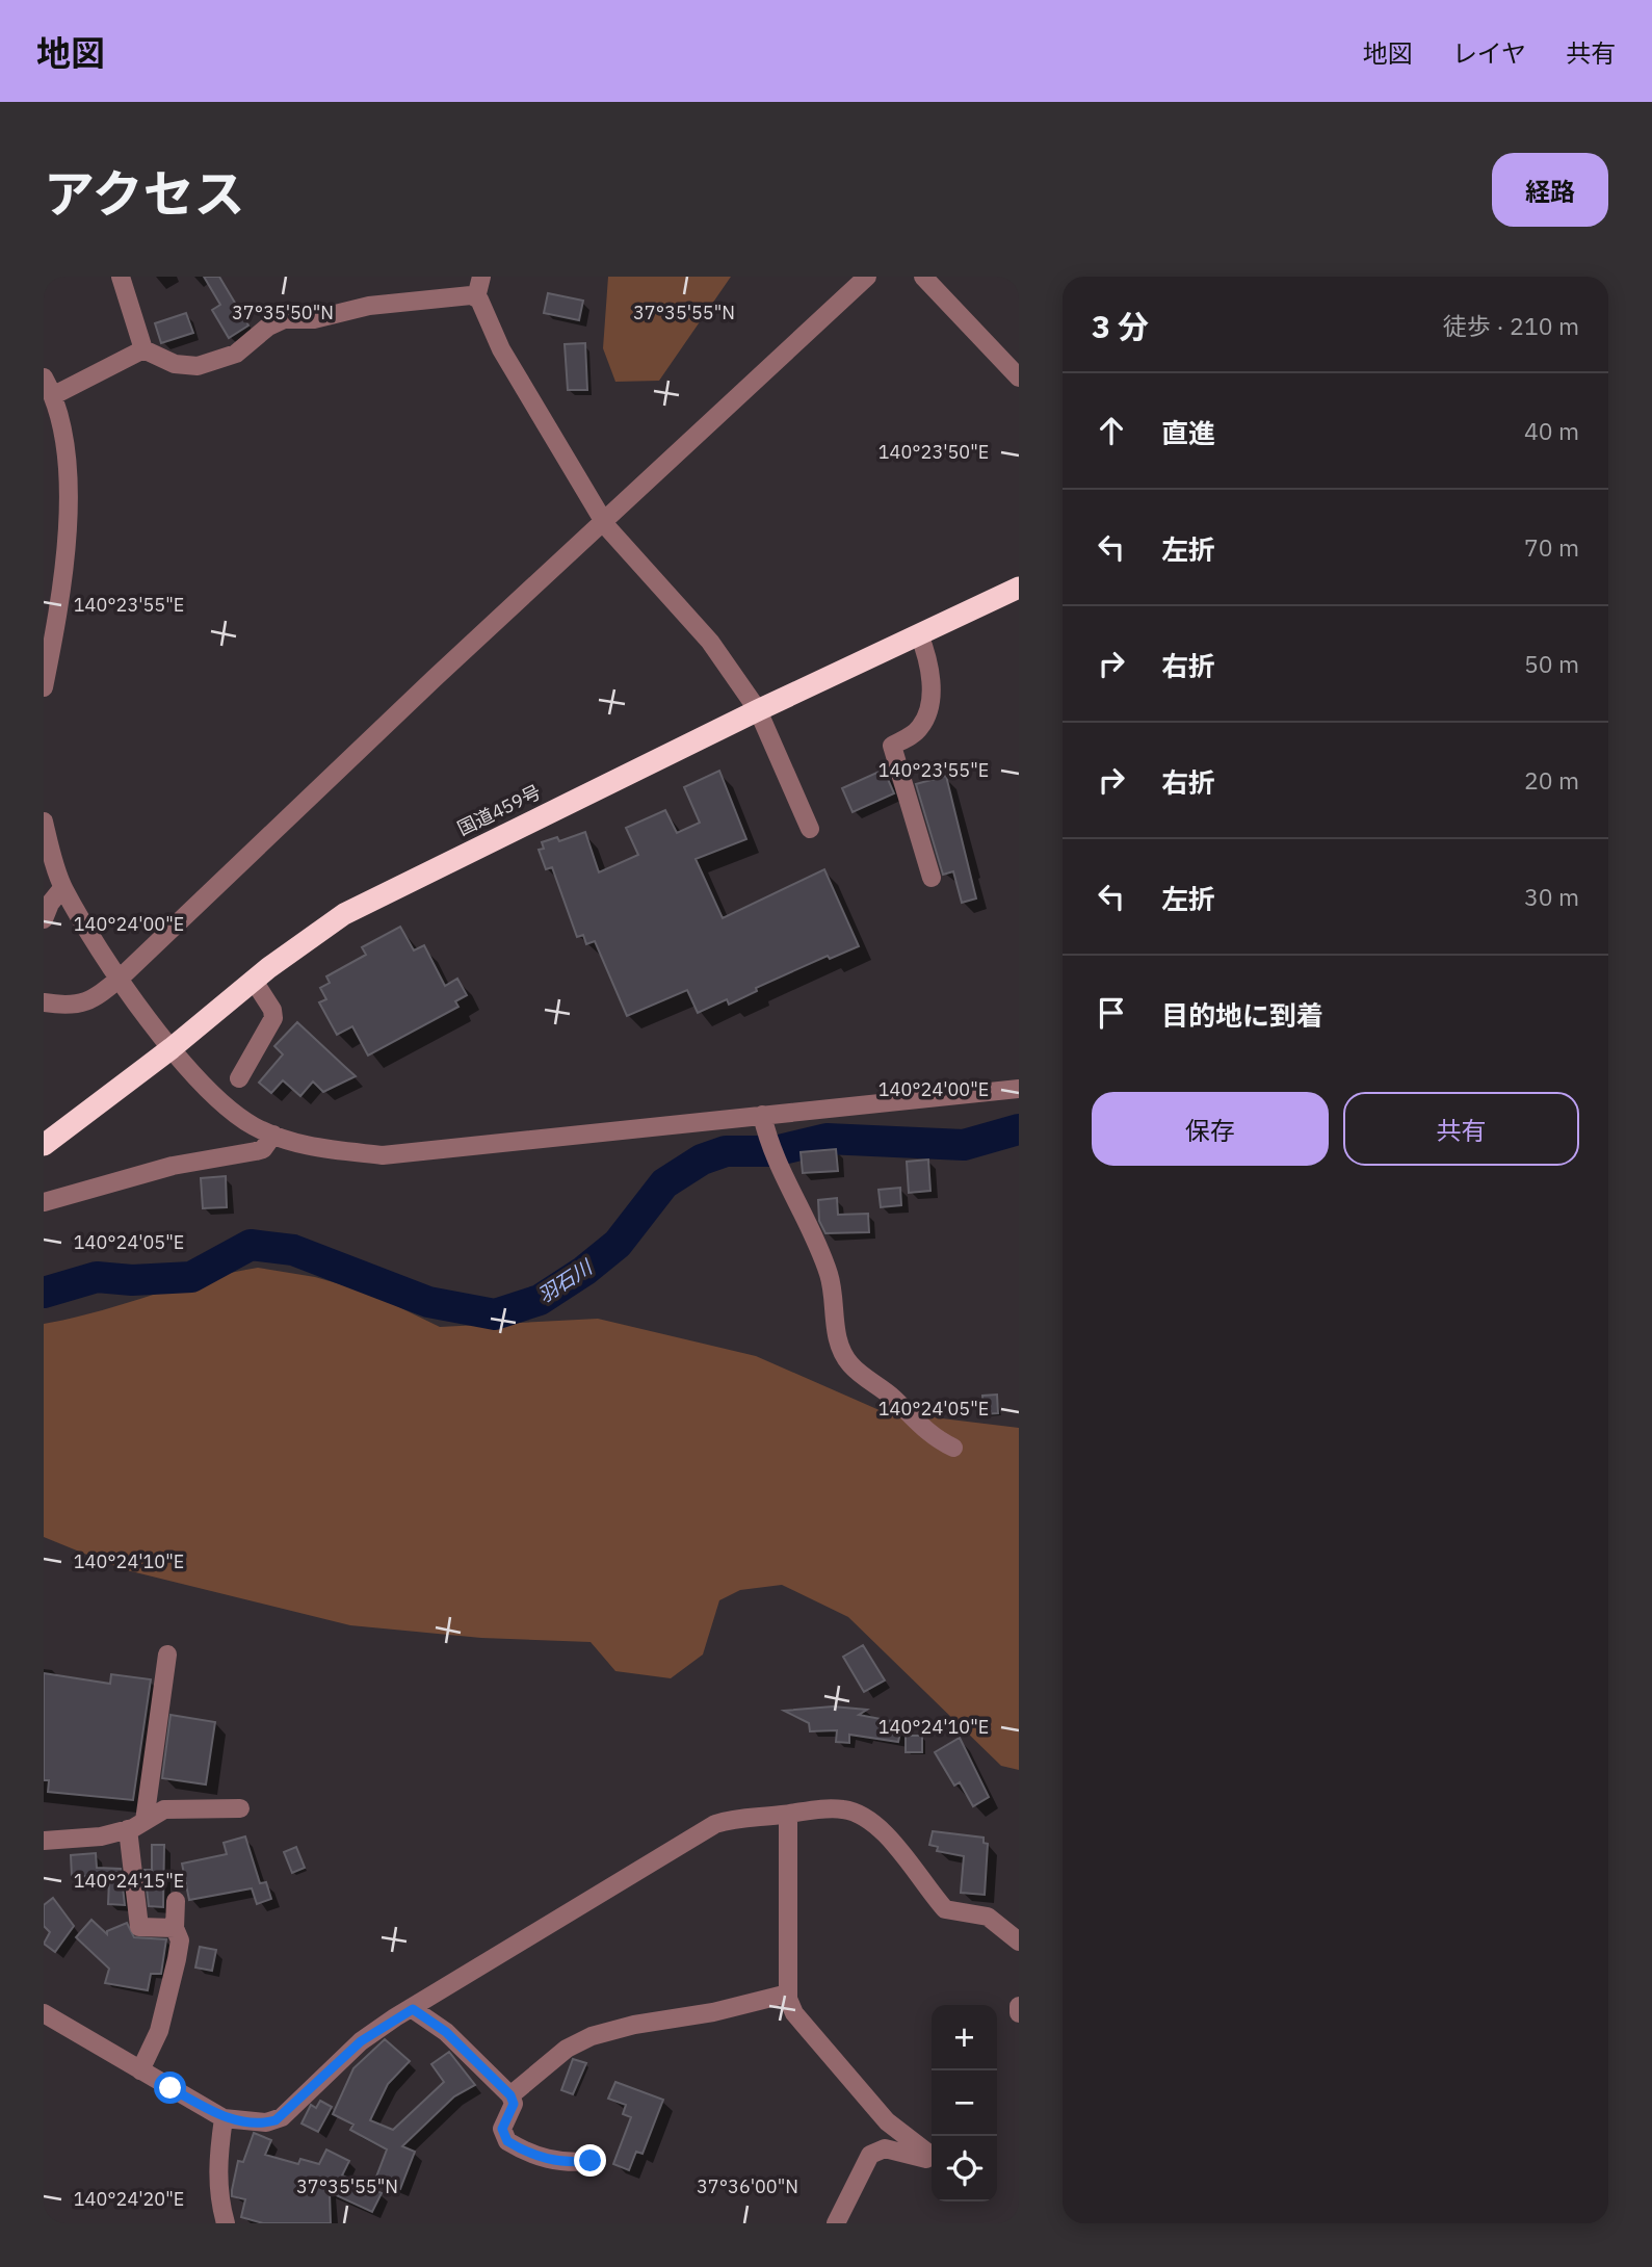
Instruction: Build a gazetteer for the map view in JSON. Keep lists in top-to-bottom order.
{
  "streets": {
    "highway": ["国道459号"]
  },
  "water": ["羽石川"],
  "page": {
    "header": "地図",
    "nav": ["地図", "レイヤ", "共有"],
    "title": "アクセス",
    "buttons": [
      "経路",
      ["保存", "共有"]
    ],
    "heading": ["3 分", "徒歩 · 210 m"],
    "list": [
      ["直進", "40 m"],
      ["左折", "70 m"],
      ["右折", "50 m"],
      ["右折", "20 m"],
      ["左折", "30 m"],
      "目的地に到着"
    ],
    "map_buttons": ["+", "−"]
  },
  "coordinates": [
    "37°35'50\"N",
    "37°35'55\"N",
    "140°23'50\"E",
    "140°23'55\"E",
    "140°24'00\"E",
    "140°24'05\"E",
    "140°24'10\"E",
    "140°24'15\"E",
    "37°36'00\"N",
    "140°24'20\"E"
  ]
}
